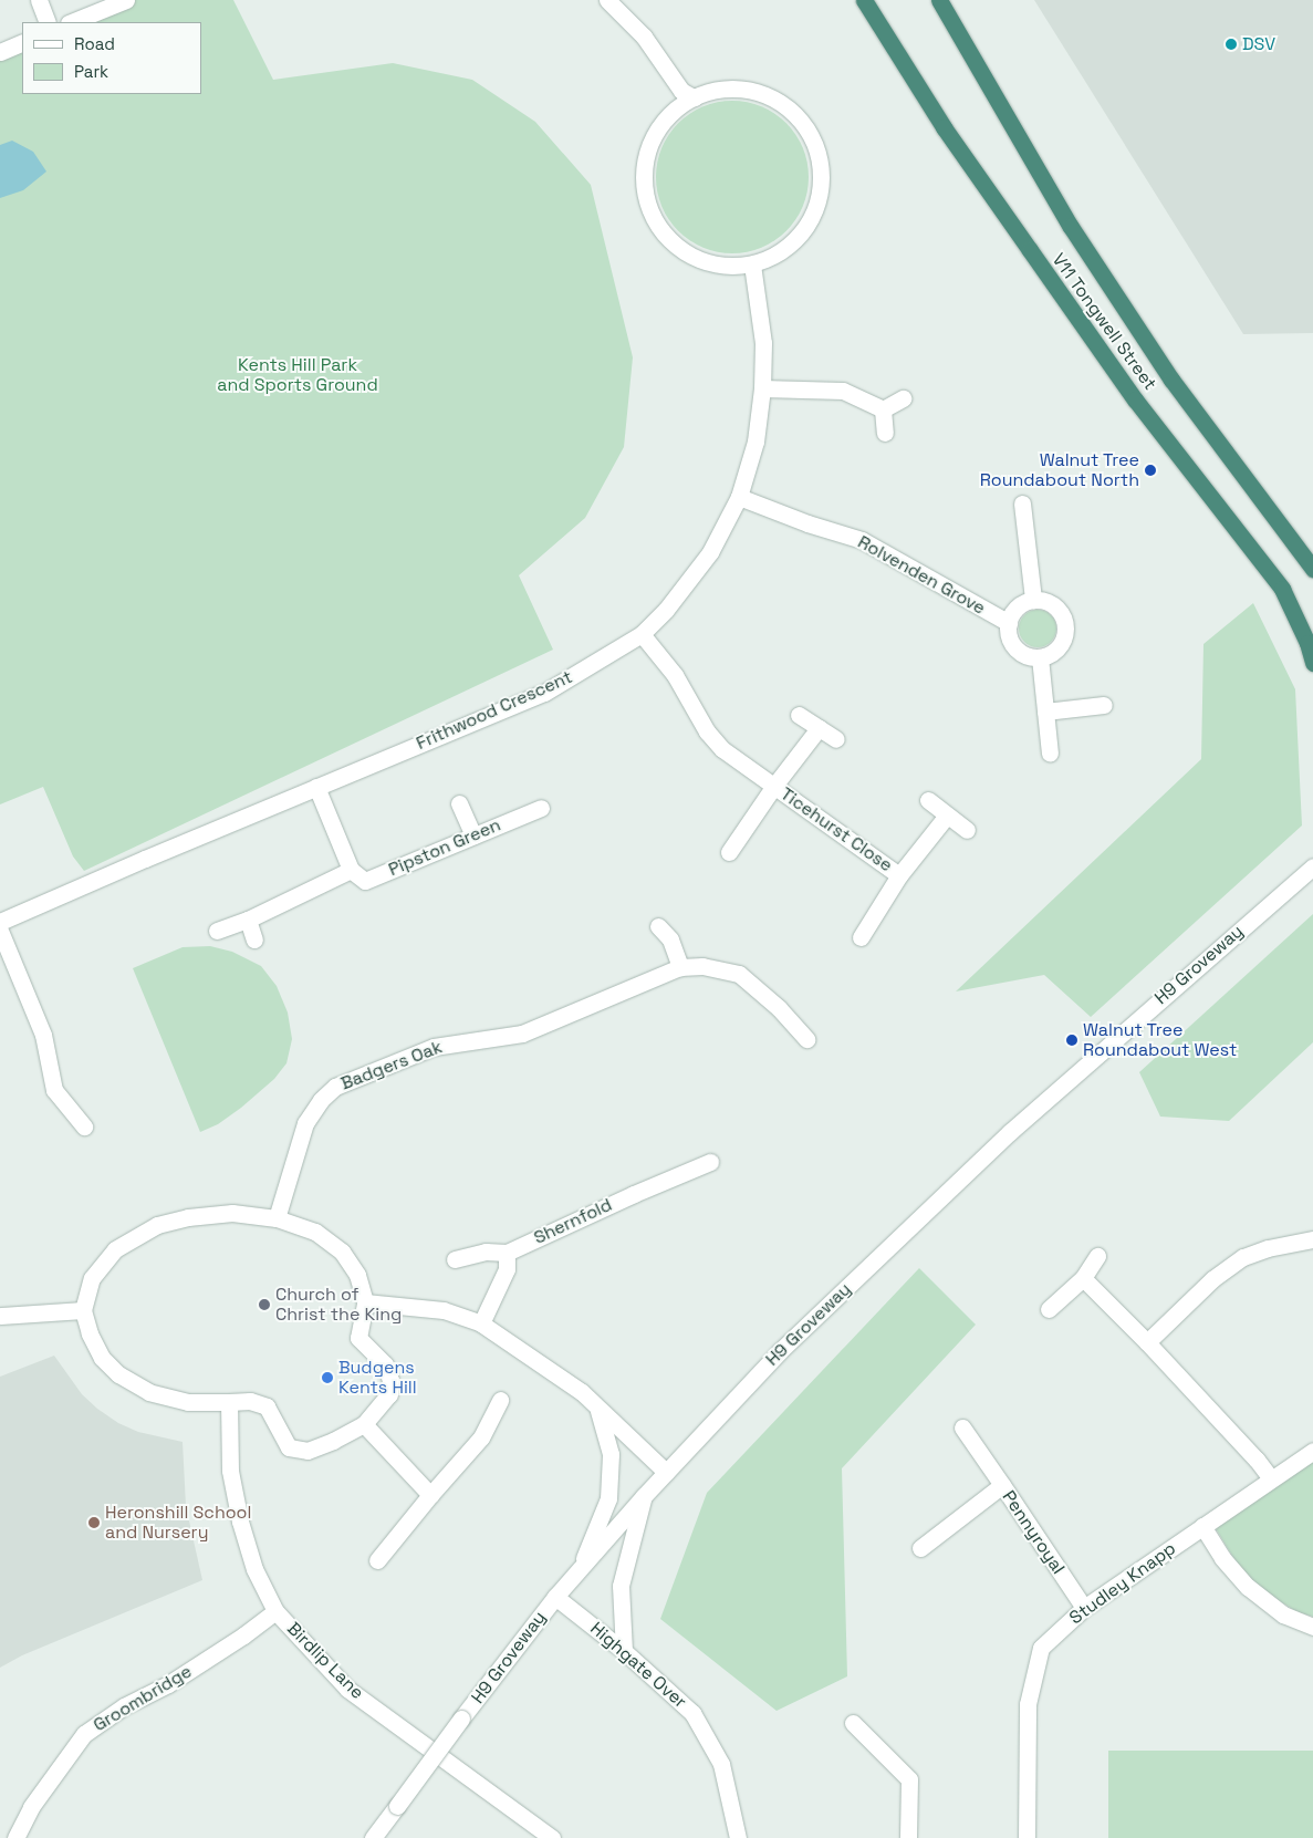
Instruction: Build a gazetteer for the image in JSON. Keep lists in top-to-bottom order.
{
  "streets": {
    "highway": ["V11 Tongwell Street"],
    "street": [
      "Rolvenden Grove",
      "Frithwood Crescent",
      "Ticehurst Close",
      "Pipston Green",
      "H9 Groveway",
      "Badgers Oak",
      "Shernfold",
      "Pennyroyal",
      "Studley Knapp",
      "Birdlip Lane",
      "Highgate Over",
      "Groombridge"
    ]
  },
  "crossings": [
    ["Rolvenden Grove", "Frithwood Crescent"],
    ["Frithwood Crescent", "Ticehurst Close"],
    ["H9 Groveway", "Highgate Over"],
    ["Pennyroyal", "Studley Knapp"],
    ["Birdlip Lane", "Groombridge"]
  ],
  "parks": ["Kents Hill Park and Sports Ground"],
  "places": [
    "DSV",
    "Walnut Tree Roundabout North",
    "Walnut Tree Roundabout West",
    "Church of Christ the King",
    "Budgens Kents Hill",
    "Heronshill School and Nursery"
  ],
  "legend": ["Road", "Park"]
}
